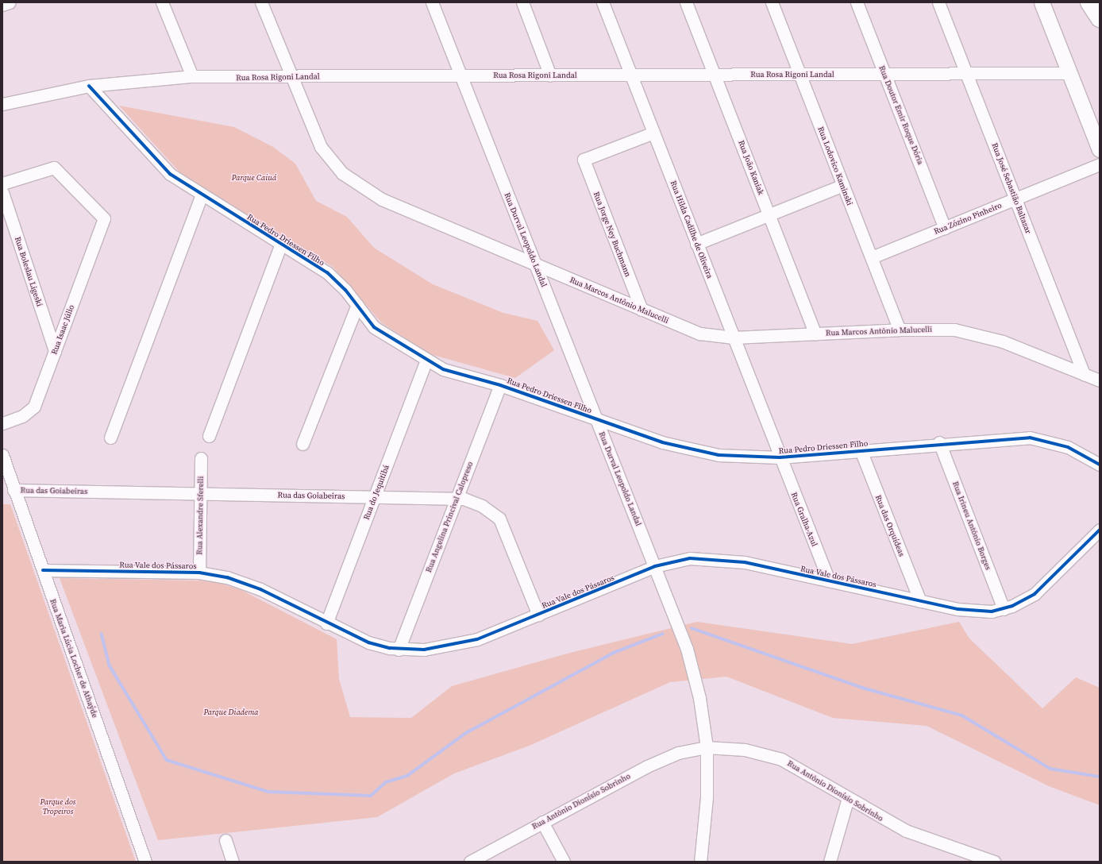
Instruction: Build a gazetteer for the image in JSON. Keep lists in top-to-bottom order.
{
  "streets": {
    "street": [
      "Rua Rosa Rigoni Landal",
      "Rua Doutor Emir Roque Dória",
      "Rua Lodovico Kaminski",
      "Rua João Kaniak",
      "Rua José Sebastião Baltazar",
      "Rua Zózino Pinheiro",
      "Rua Hilda Cadilhe de Oliveira",
      "Rua Jorge Ney Buchmann",
      "Rua Pedro Driessen Filho",
      "Rua Durval Leopoldo Landal",
      "Rua Boleslau Ligeski",
      "Rua Marcos Antônio Malucelli",
      "Rua Isaac Júlio",
      "Rua das Goiabeiras",
      "Rua do Jequitibá",
      "Rua Alexandre Sferelli",
      "Rua Angelina Princival Calopreso",
      "Rua Gralha-Azul",
      "Rua das Orquídeas",
      "Rua Irineu Antônio Borges",
      "Rua Vale dos Pássaros",
      "Rua Maria Lúcia Locher de Athaýde",
      "Rua Antônio Dionísio Sobrinho"
    ]
  },
  "crossings": [
    ["Rua Rosa Rigoni Landal", "Rua Doutor Emir Roque Dória"],
    ["Rua Rosa Rigoni Landal", "Rua Lodovico Kaminski"],
    ["Rua Rosa Rigoni Landal", "Rua João Kaniak"],
    ["Rua Rosa Rigoni Landal", "Rua José Sebastião Baltazar"],
    ["Rua Rosa Rigoni Landal", "Rua Hilda Cadilhe de Oliveira"],
    ["Rua Rosa Rigoni Landal", "Rua Pedro Driessen Filho"],
    ["Rua Rosa Rigoni Landal", "Rua Durval Leopoldo Landal"],
    ["Rua Rosa Rigoni Landal", "Rua Marcos Antônio Malucelli"],
    ["Rua Doutor Emir Roque Dória", "Rua Zózino Pinheiro"],
    ["Rua Lodovico Kaminski", "Rua Zózino Pinheiro"],
    ["Rua Lodovico Kaminski", "Rua Marcos Antônio Malucelli"],
    ["Rua João Kaniak", "Rua Marcos Antônio Malucelli"],
    ["Rua José Sebastião Baltazar", "Rua Zózino Pinheiro"],
    ["Rua José Sebastião Baltazar", "Rua Marcos Antônio Malucelli"],
    ["Rua Hilda Cadilhe de Oliveira", "Rua Jorge Ney Buchmann"],
    ["Rua Hilda Cadilhe de Oliveira", "Rua Pedro Driessen Filho"],
    ["Rua Hilda Cadilhe de Oliveira", "Rua Marcos Antônio Malucelli"],
    ["Rua Hilda Cadilhe de Oliveira", "Rua Gralha-Azul"],
    ["Rua Jorge Ney Buchmann", "Rua Marcos Antônio Malucelli"],
    ["Rua Pedro Driessen Filho", "Rua Durval Leopoldo Landal"],
    ["Rua Pedro Driessen Filho", "Rua do Jequitibá"],
    ["Rua Pedro Driessen Filho", "Rua Angelina Princival Calopreso"],
    ["Rua Pedro Driessen Filho", "Rua Gralha-Azul"],
    ["Rua Pedro Driessen Filho", "Rua das Orquídeas"],
    ["Rua Pedro Driessen Filho", "Rua Irineu Antônio Borges"],
    ["Rua Durval Leopoldo Landal", "Rua Marcos Antônio Malucelli"],
    ["Rua Durval Leopoldo Landal", "Rua Vale dos Pássaros"],
    ["Rua Durval Leopoldo Landal", "Rua Antônio Dionísio Sobrinho"],
    ["Rua Boleslau Ligeski", "Rua Isaac Júlio"],
    ["Rua das Goiabeiras", "Rua do Jequitibá"],
    ["Rua das Goiabeiras", "Rua Alexandre Sferelli"],
    ["Rua das Goiabeiras", "Rua Angelina Princival Calopreso"],
    ["Rua das Goiabeiras", "Rua Vale dos Pássaros"],
    ["Rua das Goiabeiras", "Rua Maria Lúcia Locher de Athaýde"],
    ["Rua do Jequitibá", "Rua Vale dos Pássaros"],
    ["Rua Alexandre Sferelli", "Rua Vale dos Pássaros"],
    ["Rua Angelina Princival Calopreso", "Rua Vale dos Pássaros"],
    ["Rua Gralha-Azul", "Rua Vale dos Pássaros"],
    ["Rua das Orquídeas", "Rua Vale dos Pássaros"],
    ["Rua Irineu Antônio Borges", "Rua Vale dos Pássaros"],
    ["Rua Vale dos Pássaros", "Rua Maria Lúcia Locher de Athaýde"]
  ],
  "parks": ["Parque Caiuá", "Parque Diadema", "Parque dos Tropeiros"]
}
